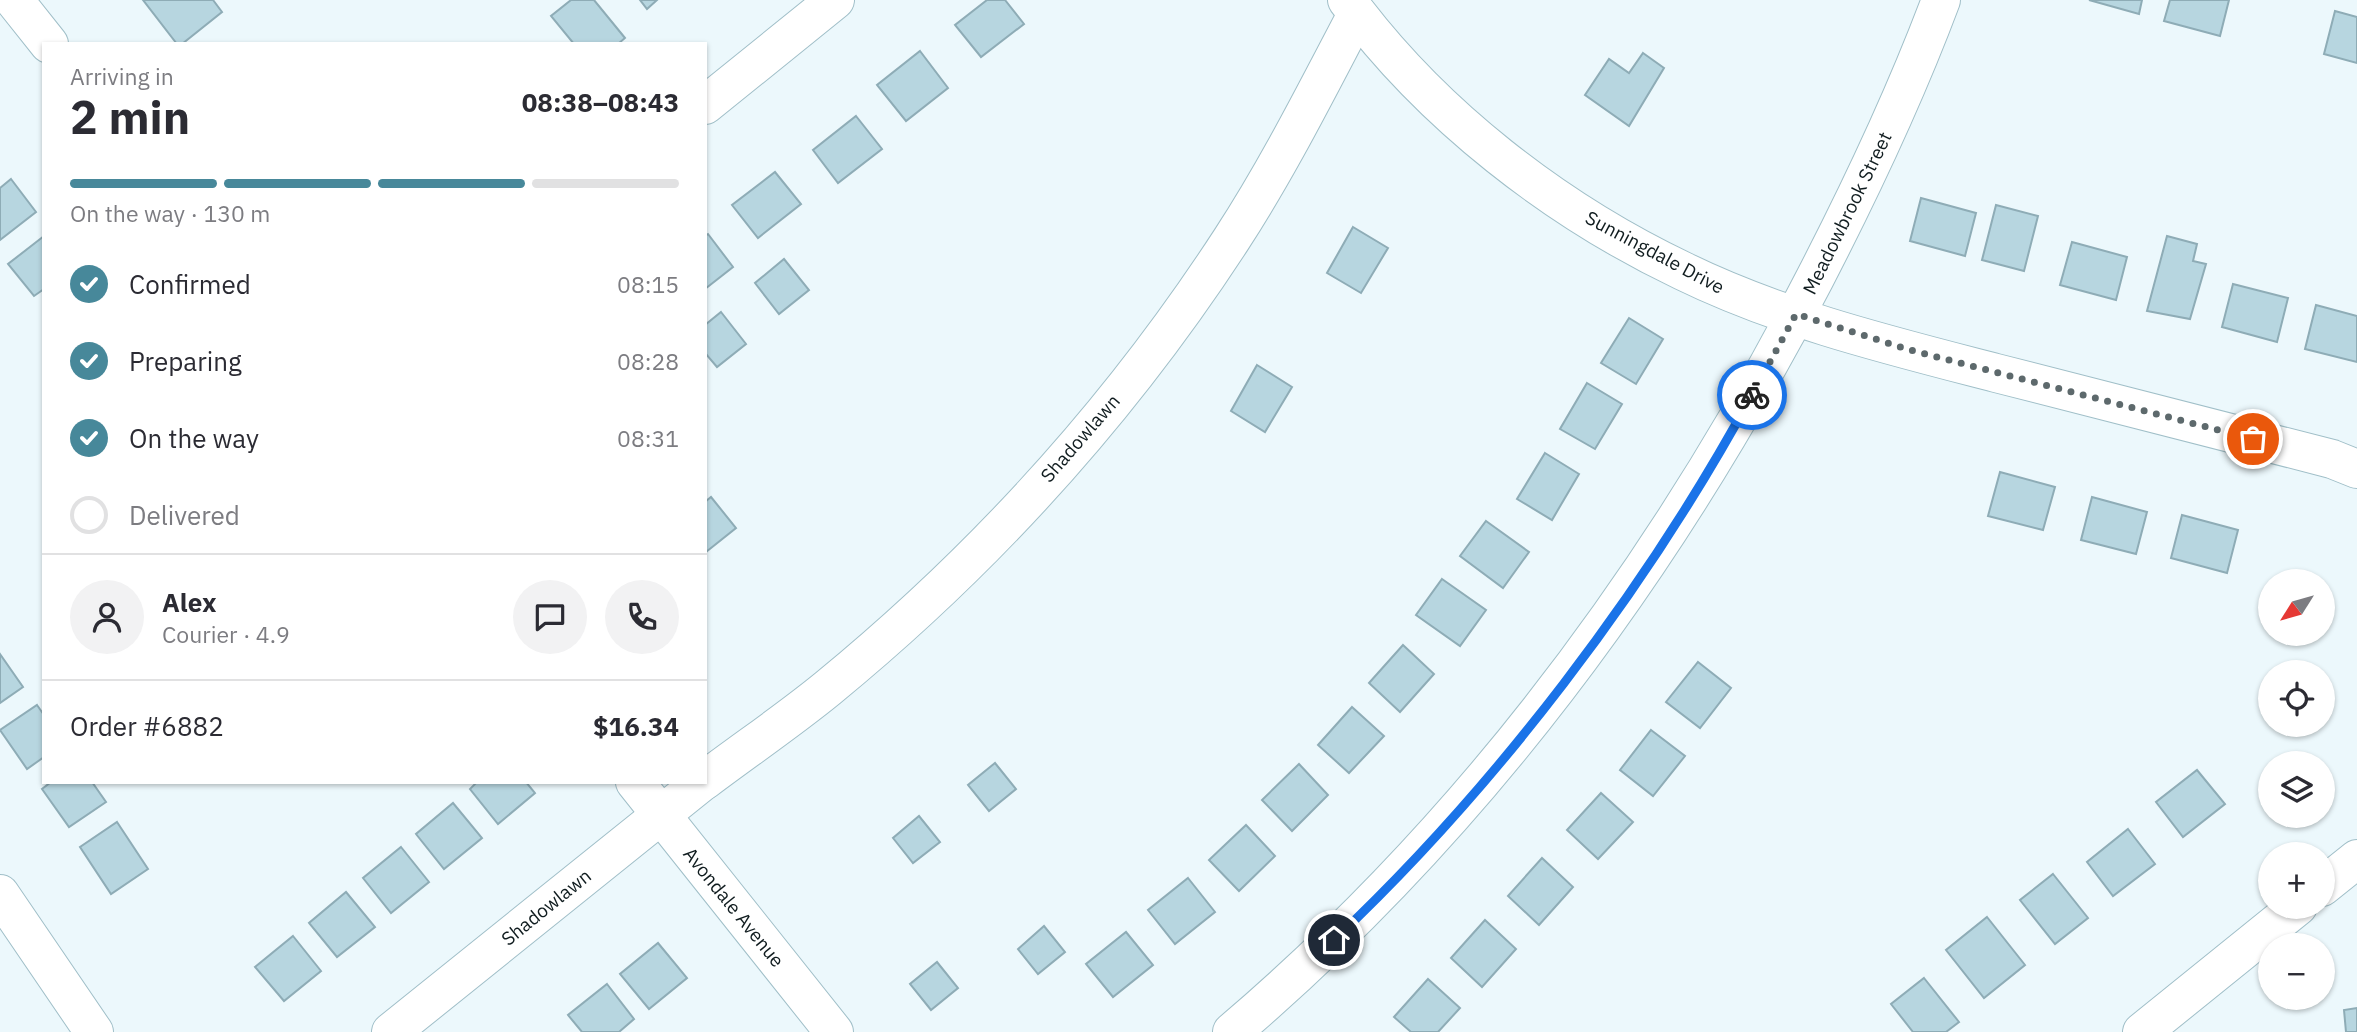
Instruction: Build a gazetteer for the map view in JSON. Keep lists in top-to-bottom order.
{
  "streets": {
    "street": [
      "Meadowbrook Street",
      "Sunningdale Drive",
      "Shadowlawn",
      "Avondale Avenue"
    ]
  },
  "crossings": [
    ["Meadowbrook Street", "Sunningdale Drive"],
    ["Sunningdale Drive", "Shadowlawn"],
    ["Shadowlawn", "Avondale Avenue"]
  ],
  "north": "bottom left",
  "page": {
    "heading": ["2 min", "Arriving in", "08:38–08:43"],
    "panel": [
      "Alex",
      "Courier · 4.9",
      "Order #6882",
      "$16.34"
    ],
    "bar": "On the way · 130 m",
    "list": [
      ["Confirmed", "08:15"],
      ["Preparing", "08:28"],
      ["On the way", "08:31"],
      "Delivered"
    ],
    "map_buttons": ["+", "−"]
  }
}
